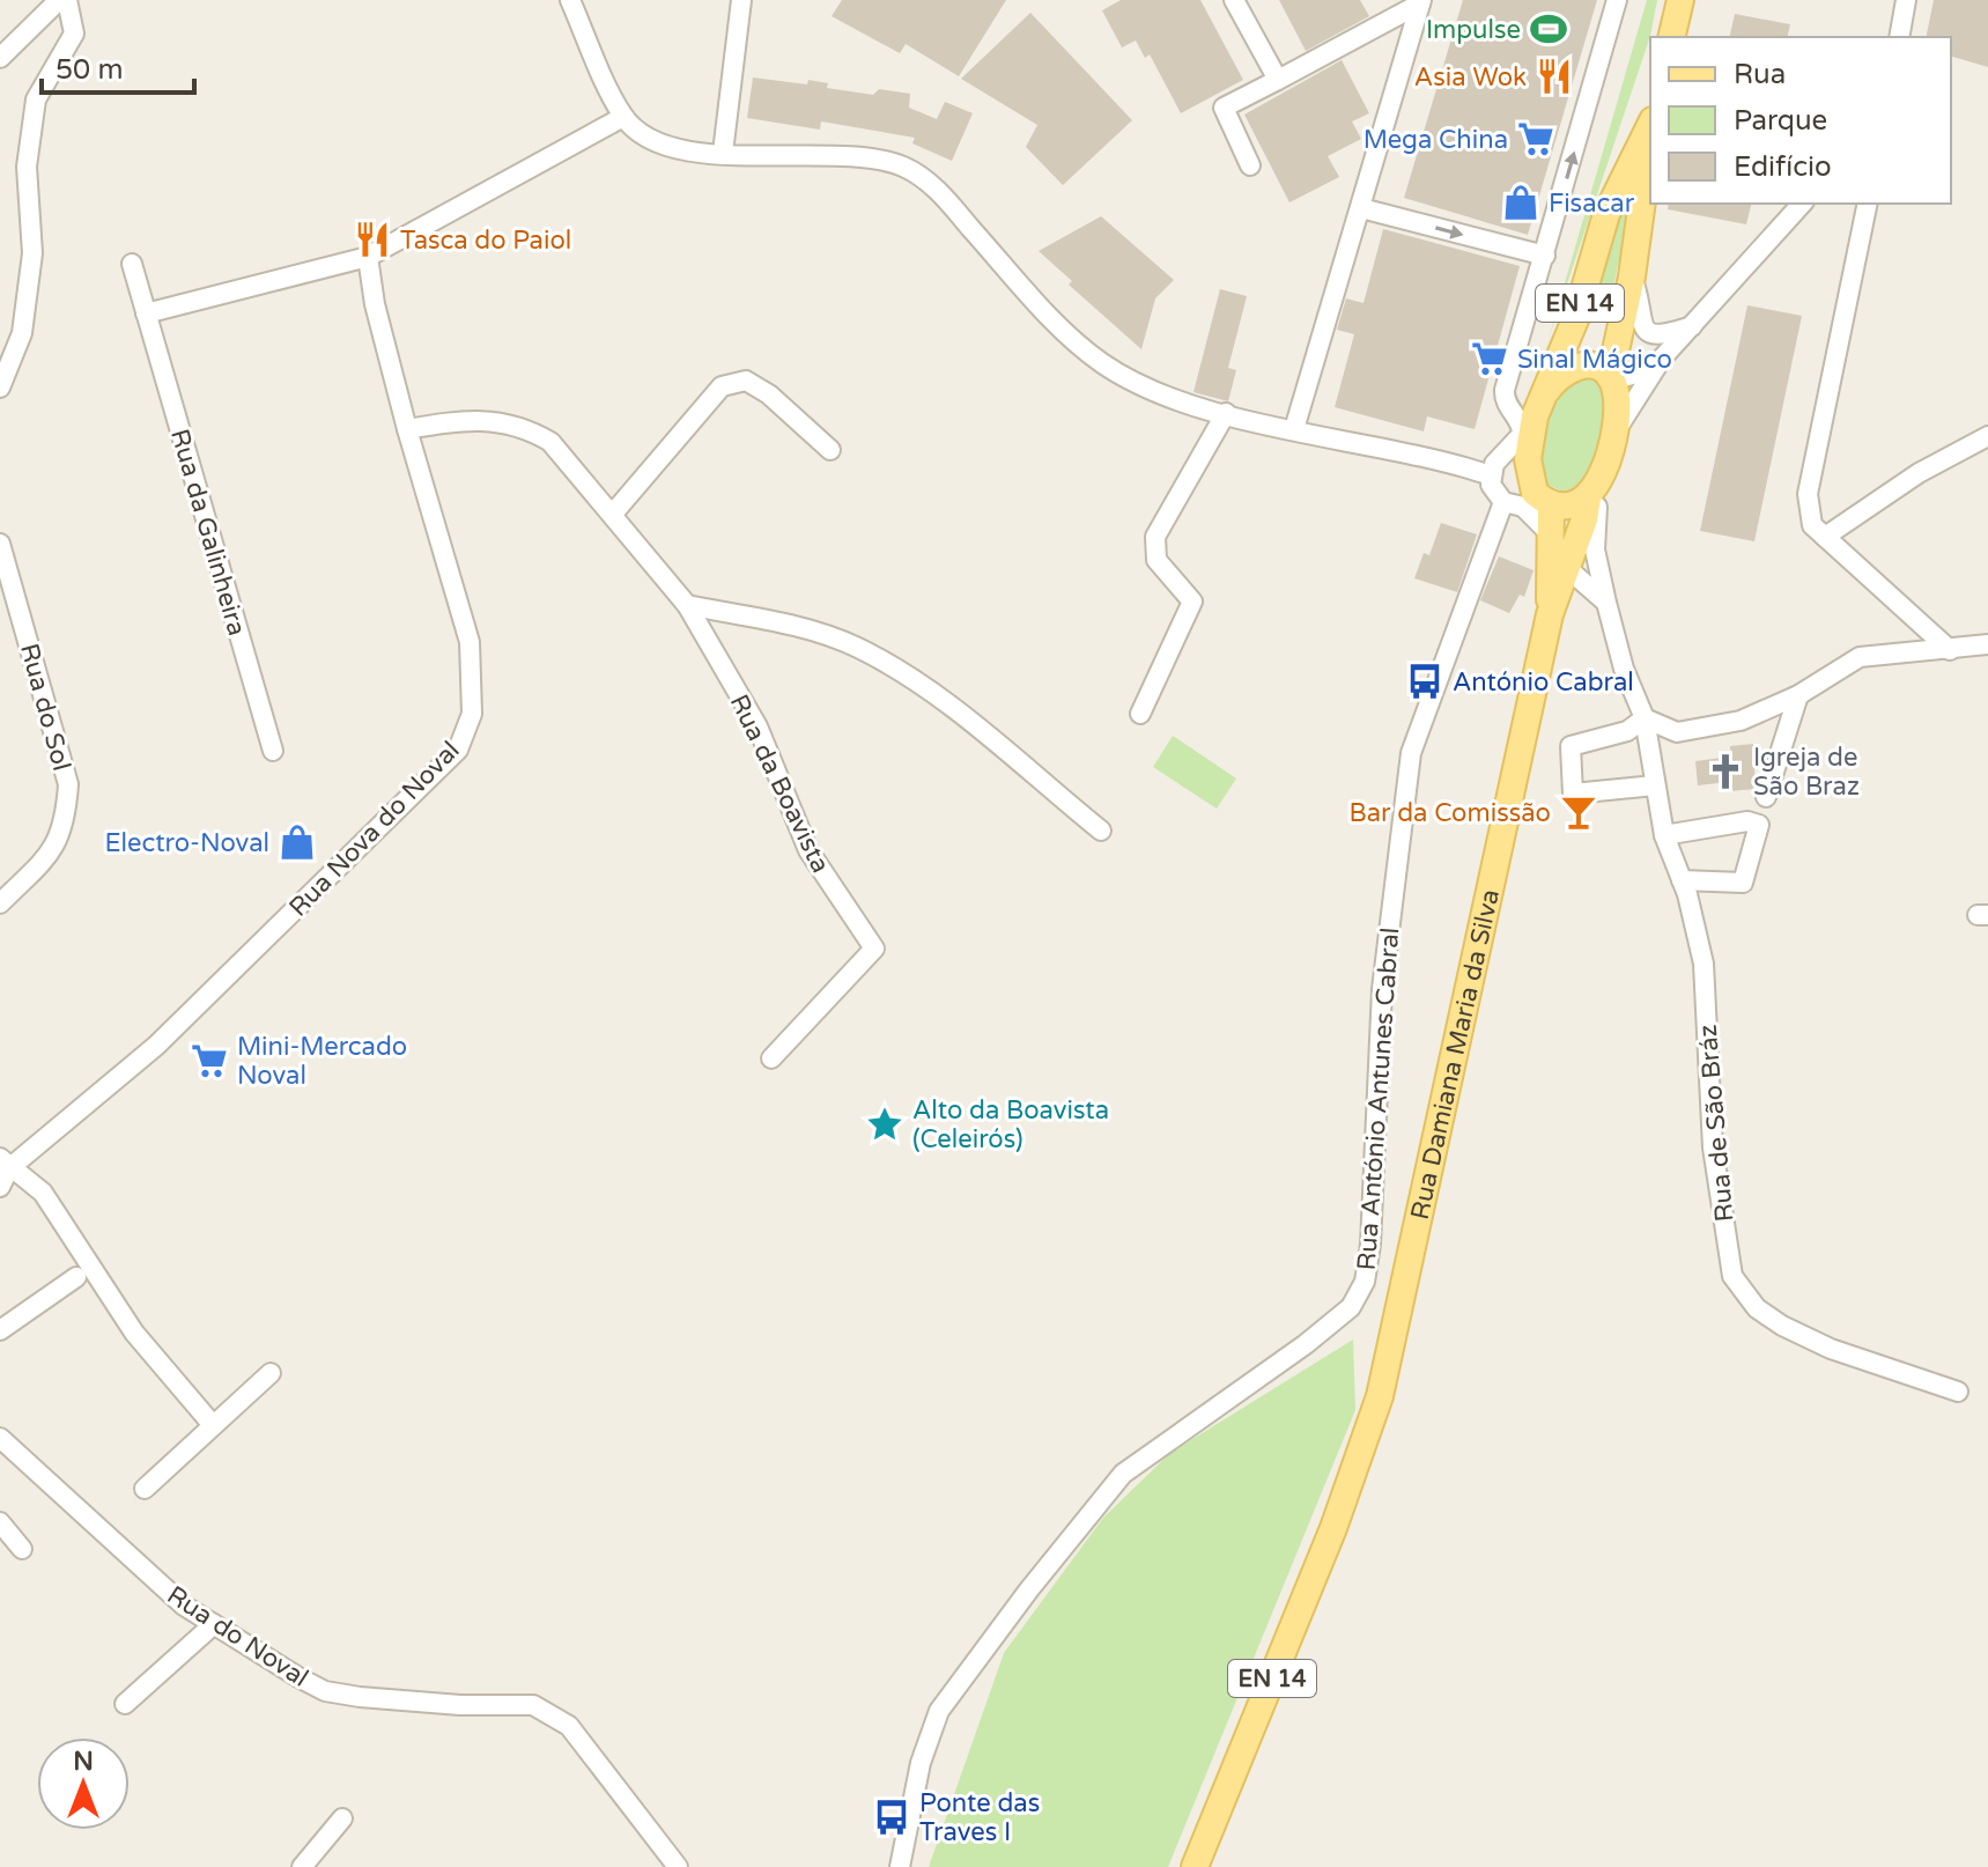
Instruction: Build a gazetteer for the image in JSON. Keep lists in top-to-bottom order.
{
  "streets": {
    "main road": ["EN 14", "Rua Damiana Maria da Silva"],
    "street": [
      "Rua da Galinheira",
      "Rua do Sol",
      "Rua da Boavista",
      "Rua Nova do Noval",
      "Rua António Antunes Cabral",
      "Rua de São Bráz",
      "Rua do Noval"
    ]
  },
  "crossings": [
    ["Rua da Boavista", "Rua Nova do Noval"],
    ["Rua Damiana Maria da Silva", "Rua de São Bráz"]
  ],
  "places": {
    "sports": ["Impulse"],
    "restaurant": ["Asia Wok", "Tasca do Paiol"],
    "supermarket": ["Mega China", "Sinal Mágico", "Mini-Mercado Noval"],
    "shop": ["Fisacar", "Electro-Noval"],
    "bus stop": ["António Cabral", "Ponte das Traves I"],
    "church": ["Igreja de São Braz"],
    "bar": ["Bar da Comissão"],
    "place": ["Alto da Boavista (Celeirós)"]
  },
  "legend": ["Rua", "Parque", "Edifício"],
  "scale_bar": "50 m",
  "north": "top"
}
